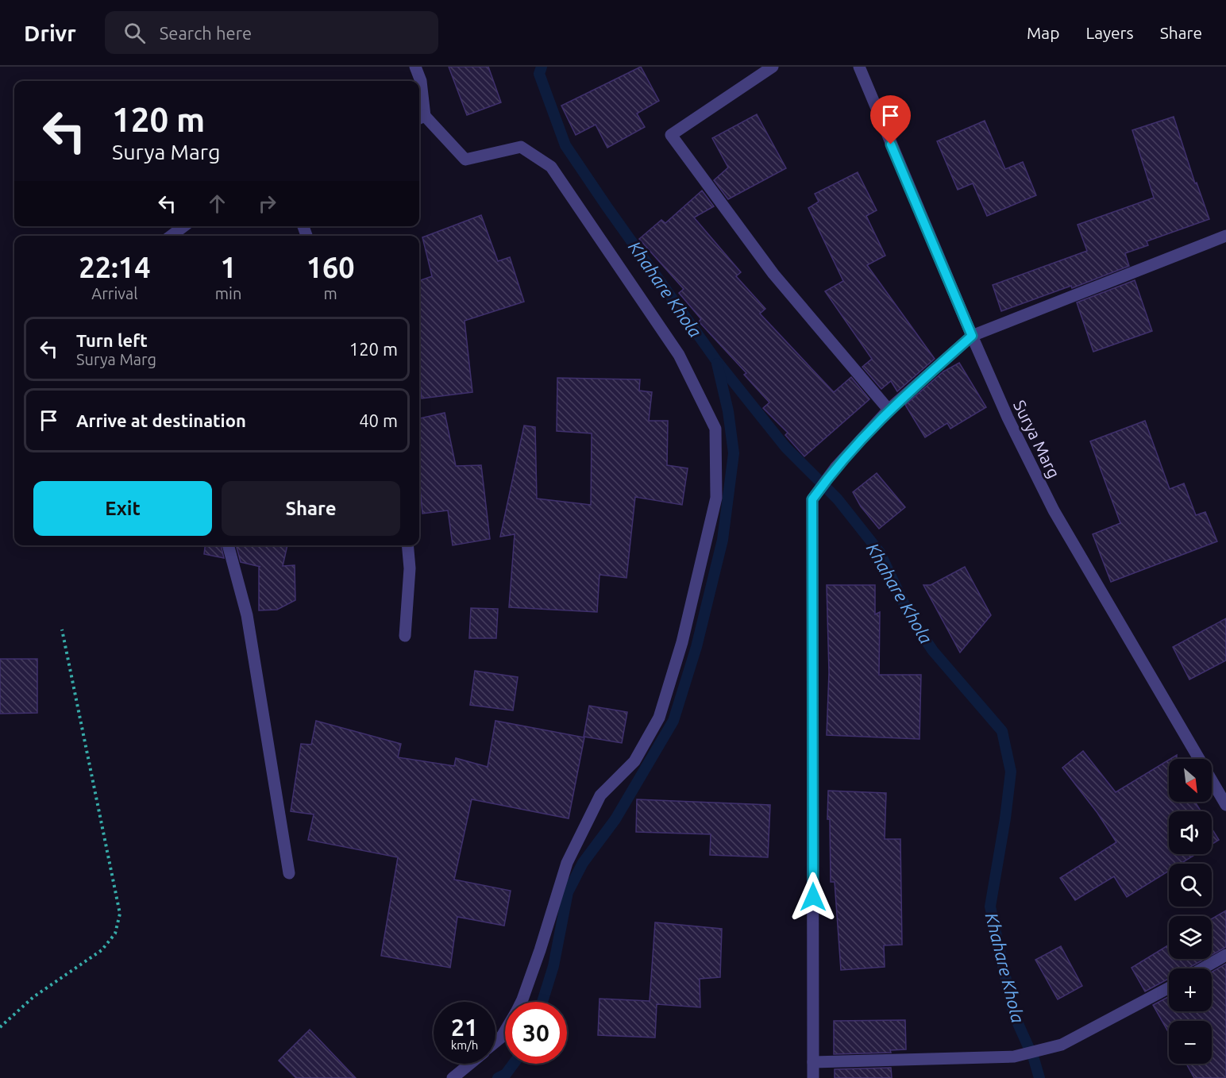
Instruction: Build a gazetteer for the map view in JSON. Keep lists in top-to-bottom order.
{
  "streets": {
    "street": ["Surya Marg"]
  },
  "water": ["Khahare Khola"],
  "north": "bottom right",
  "page": {
    "header": "Drivr",
    "search": "Search here",
    "nav": ["Map", "Layers", "Share"],
    "turn": ["120 m", "Surya Marg"],
    "eta": [
      "22:14",
      "Arrival",
      "1",
      "min",
      "160",
      "m"
    ],
    "list": [
      {
        "name": "Turn left",
        "note": "Surya Marg",
        "value": "120 m"
      },
      {
        "name": "Arrive at destination",
        "value": "40 m"
      }
    ],
    "buttons": ["Exit", "Share"],
    "map_buttons": ["+", "−"],
    "speed": "21 km/h",
    "limit": "30"
  }
}
